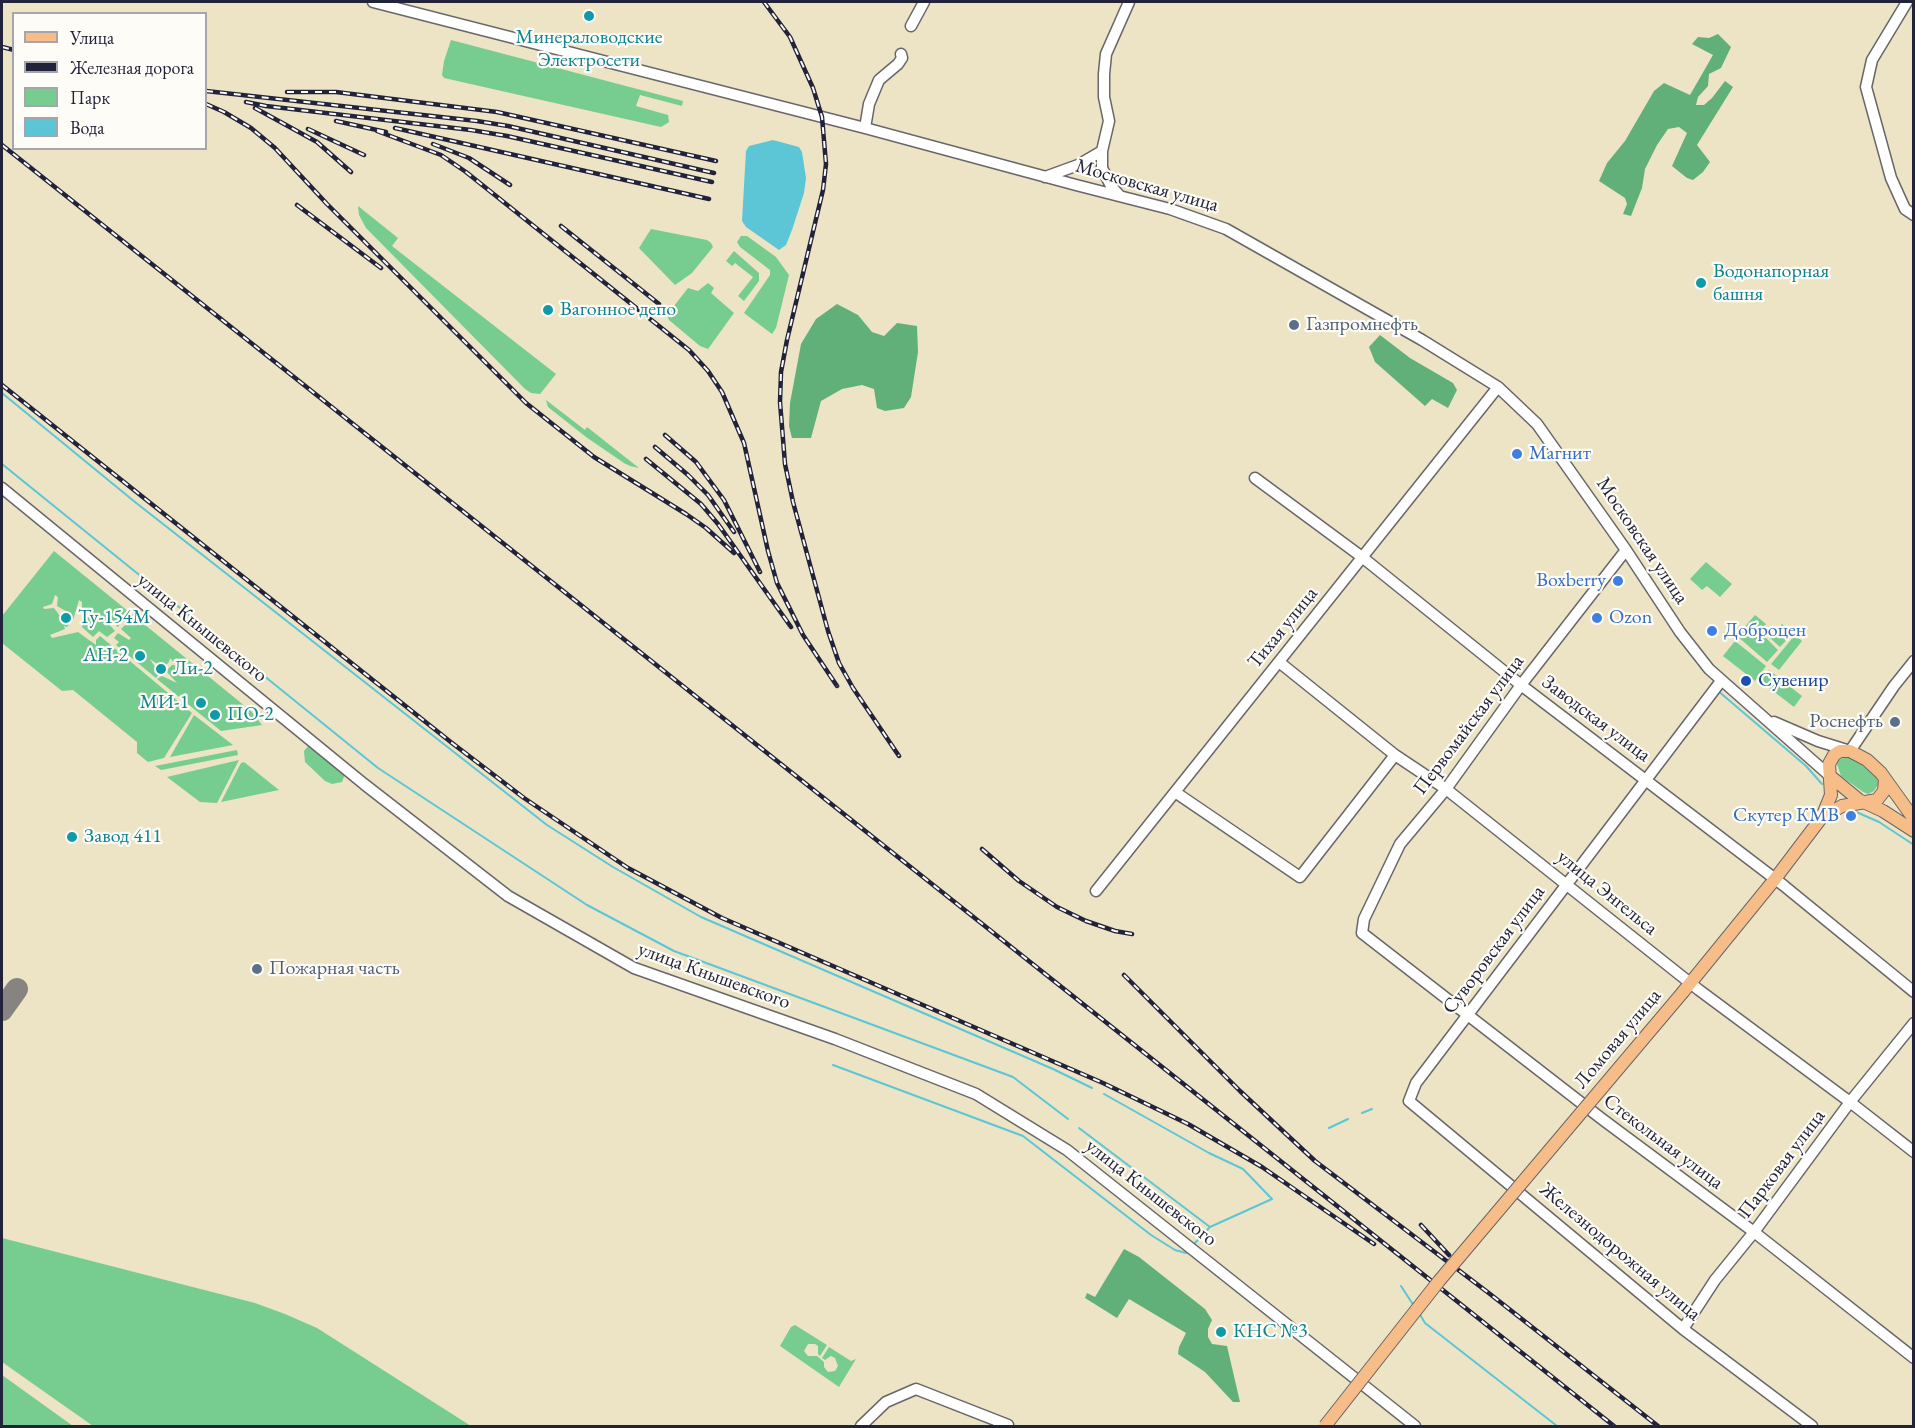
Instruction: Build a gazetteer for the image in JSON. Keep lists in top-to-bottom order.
{
  "streets": {
    "main road": ["Московская улица", "Ломовая улица"],
    "street": [
      "улица Кнышевского",
      "Тихая улица",
      "Заводская улица",
      "Первомайская улица",
      "улица Энгельса",
      "Суворовская улица",
      "Стекольная улица",
      "Парковая улица",
      "Железнодорожная улица"
    ]
  },
  "crossings": [
    ["Московская улица", "Тихая улица"],
    ["Московская улица", "Первомайская улица"],
    ["Московская улица", "Суворовская улица"],
    ["Тихая улица", "Заводская улица"],
    ["Тихая улица", "улица Энгельса"],
    ["Заводская улица", "Первомайская улица"],
    ["Заводская улица", "Суворовская улица"],
    ["Заводская улица", "Ломовая улица"],
    ["Первомайская улица", "улица Энгельса"],
    ["Первомайская улица", "Стекольная улица"],
    ["улица Энгельса", "Суворовская улица"],
    ["улица Энгельса", "Ломовая улица"],
    ["улица Энгельса", "Парковая улица"],
    ["Суворовская улица", "Стекольная улица"],
    ["Суворовская улица", "Железнодорожная улица"],
    ["Стекольная улица", "Парковая улица"],
    ["Парковая улица", "Железнодорожная улица"]
  ],
  "places": [
    "Минераловодские Электросети",
    "Водонапорная башня",
    "Вагонное депо",
    "Газпромнефть",
    "Магнит",
    "Boxberry",
    "Ту-154М",
    "Ozon",
    "Доброцен",
    "АН-2",
    "Ли-2",
    "Сувенир",
    "МИ-1",
    "ПО-2",
    "Роснефть",
    "Скутер КМВ",
    "Завод 411",
    "Пожарная часть",
    "КНС №3"
  ],
  "legend": [
    "Улица",
    "Железная дорога",
    "Парк",
    "Вода"
  ]
}
